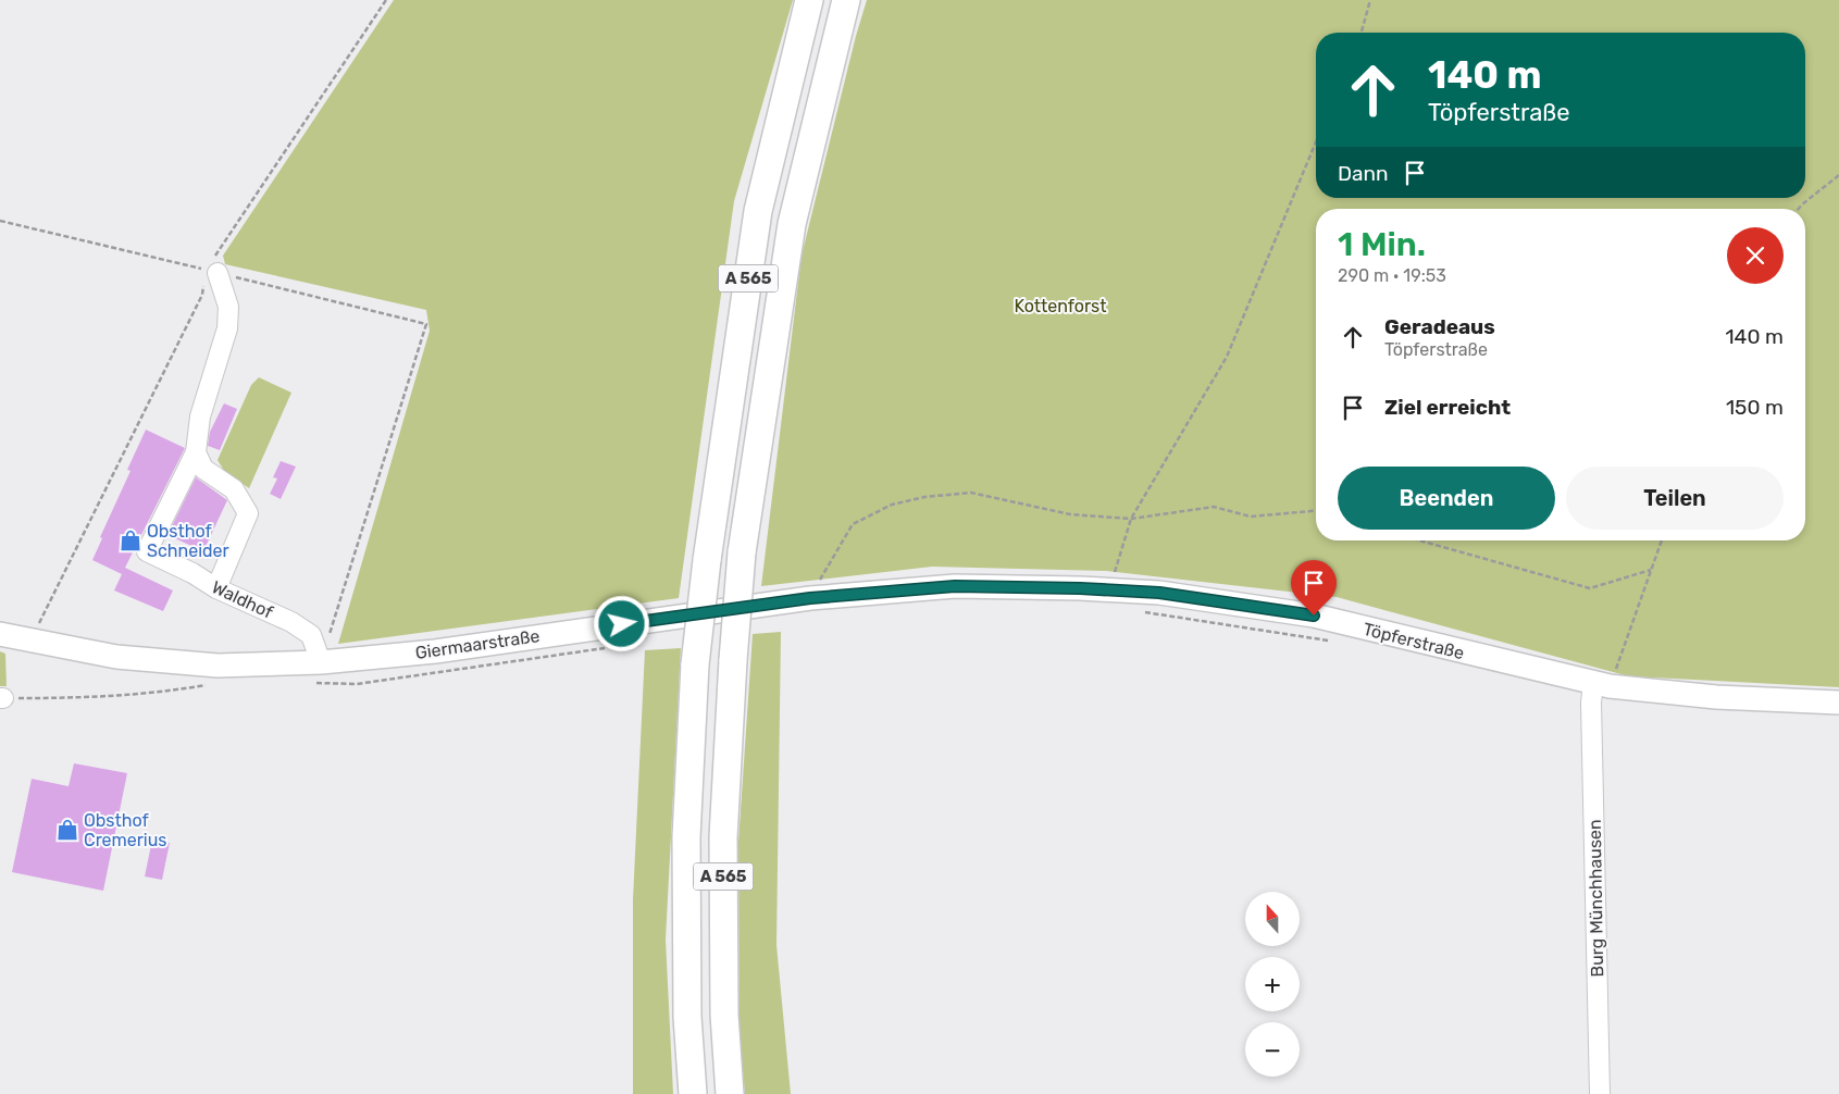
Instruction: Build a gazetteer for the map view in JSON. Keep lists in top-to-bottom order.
{
  "streets": {
    "highway": ["A 565"],
    "main road": ["Töpferstraße", "Giermaarstraße"],
    "lane": ["Waldhof", "Burg Münchhausen"]
  },
  "crossings": [
    ["Waldhof", "Giermaarstraße"],
    ["Töpferstraße", "Giermaarstraße"],
    ["Töpferstraße", "Burg Münchhausen"]
  ],
  "parks": ["Kottenforst"],
  "places": {
    "shop": ["Obsthof Schneider", "Obsthof Cremerius"]
  },
  "north": "top",
  "page": {
    "turn": ["140 m", "Töpferstraße"],
    "then": "Dann",
    "heading": ["1 Min.", "290 m · 19:53"],
    "list": [
      {
        "name": "Geradeaus",
        "note": "Töpferstraße",
        "value": "140 m"
      },
      {
        "name": "Ziel erreicht",
        "value": "150 m"
      }
    ],
    "buttons": ["Beenden", "Teilen"],
    "map_buttons": ["+", "−"]
  }
}
